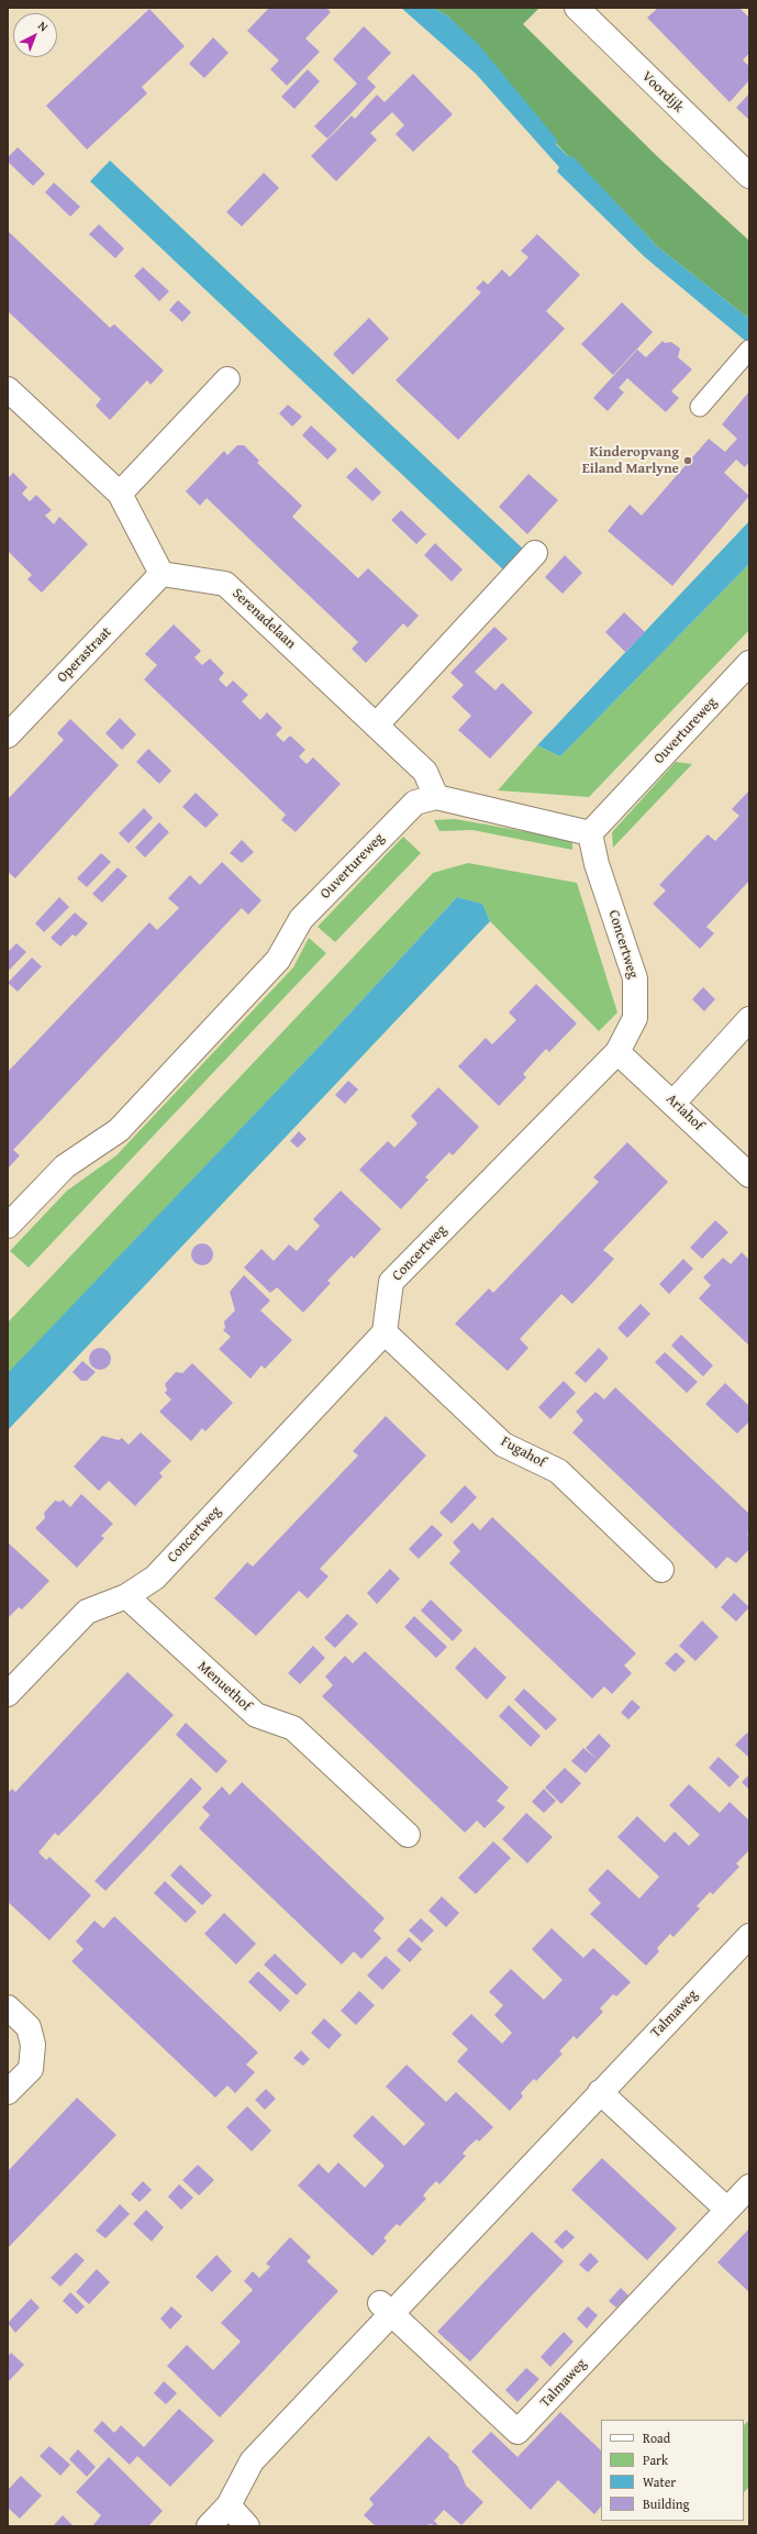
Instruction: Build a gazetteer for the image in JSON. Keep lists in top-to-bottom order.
{
  "streets": {
    "street": [
      "Voordijk",
      "Serenadelaan",
      "Operastraat",
      "Ouvertureweg",
      "Concertweg",
      "Ariahof",
      "Fugahof",
      "Menuethof",
      "Talmaweg"
    ]
  },
  "crossings": [
    ["Serenadelaan", "Operastraat"],
    ["Serenadelaan", "Ouvertureweg"],
    ["Ouvertureweg", "Concertweg"],
    ["Concertweg", "Ariahof"],
    ["Concertweg", "Fugahof"],
    ["Concertweg", "Menuethof"]
  ],
  "places": ["Kinderopvang Eiland Marlyne"],
  "legend": [
    "Road",
    "Park",
    "Water",
    "Building"
  ],
  "north": "top right"
}
